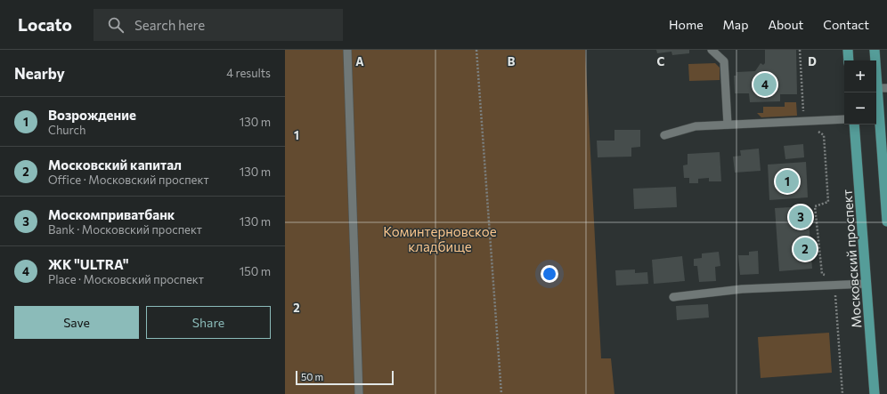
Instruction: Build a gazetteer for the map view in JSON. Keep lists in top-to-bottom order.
{
  "streets": {
    "main road": ["Московский проспект"]
  },
  "parks": ["Коминтерновское кладбище"],
  "scale_bar": "50 m",
  "page": {
    "header": "Locato",
    "search": "Search here",
    "nav": [
      "Home",
      "Map",
      "About",
      "Contact"
    ],
    "heading": ["Nearby", "4 results"],
    "map_buttons": ["+", "−"],
    "pins": [
      "4",
      "1",
      "3",
      "2"
    ],
    "list": [
      {
        "mark": "1",
        "name": "Возрождение",
        "note": "Church",
        "value": "130 m"
      },
      {
        "mark": "2",
        "name": "Московский капитал",
        "note": "Office · Московский проспект",
        "value": "130 m"
      },
      {
        "mark": "3",
        "name": "Москомприватбанк",
        "note": "Bank · Московский проспект",
        "value": "130 m"
      },
      {
        "mark": "4",
        "name": "ЖК \"ULTRA\"",
        "note": "Place · Московский проспект",
        "value": "150 m"
      }
    ],
    "buttons": ["Save", "Share"],
    "scale": "50 m"
  },
  "grid": {
    "columns": [
      "A",
      "B",
      "C",
      "D"
    ],
    "rows": ["1", "2"]
  }
}
